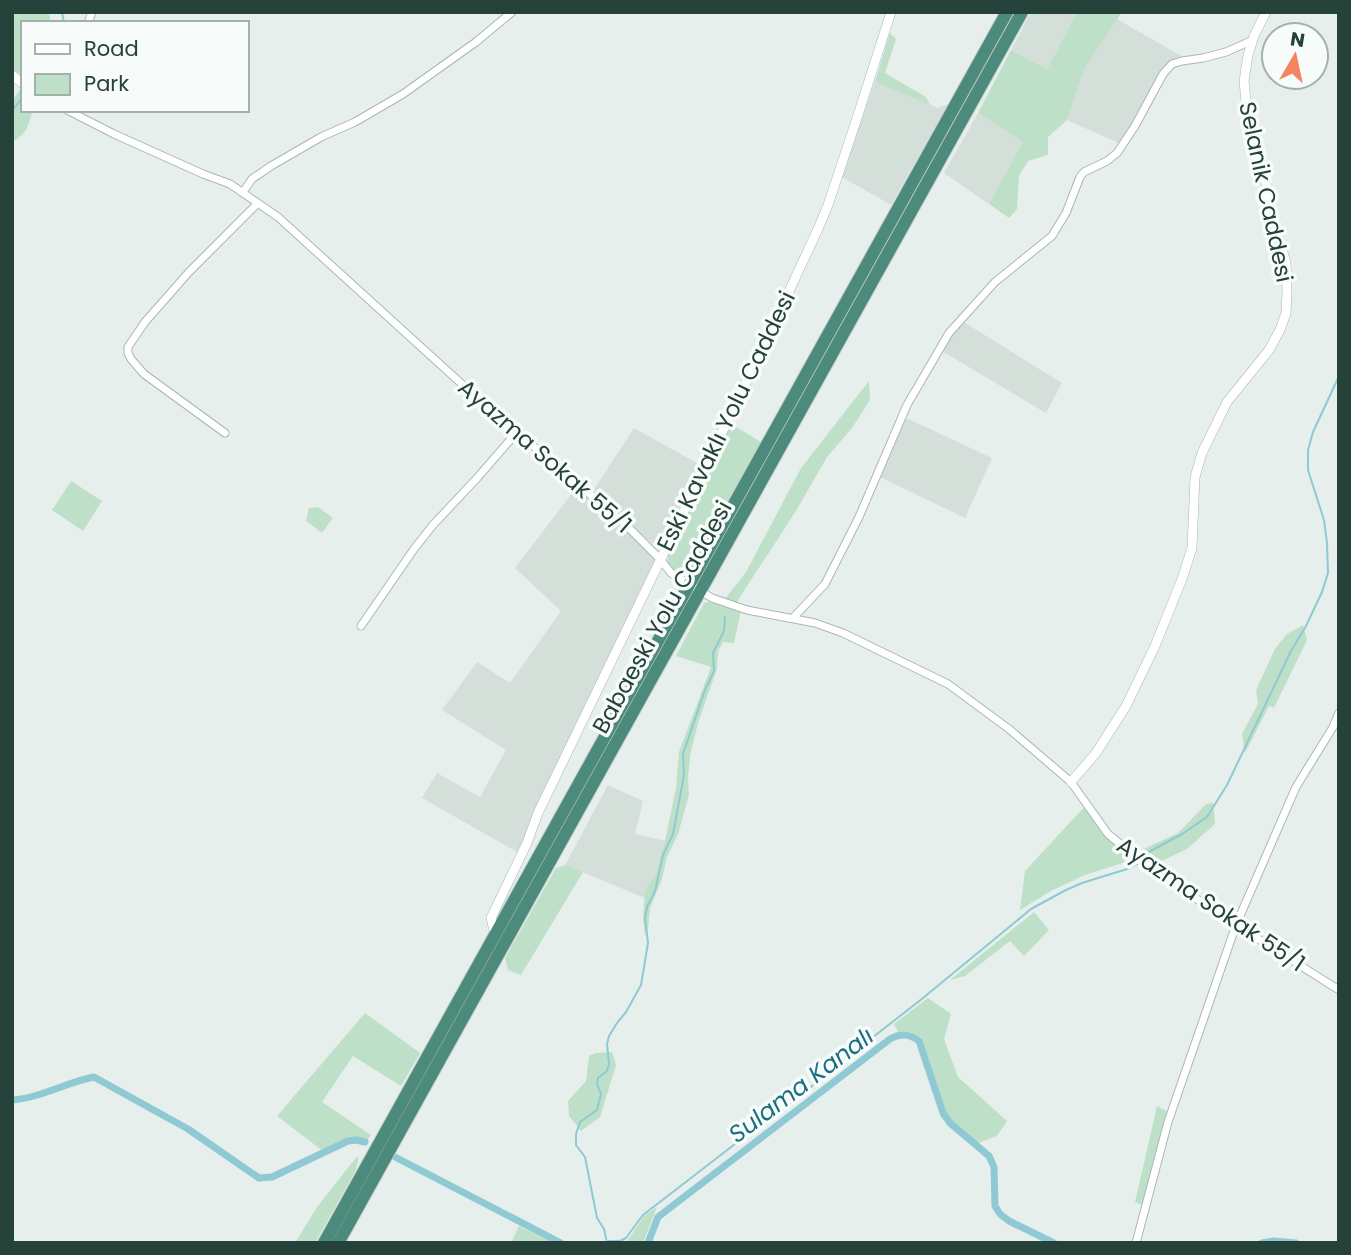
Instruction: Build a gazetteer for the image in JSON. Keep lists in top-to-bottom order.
{
  "streets": {
    "highway": ["Babaeski Yolu Caddesi"],
    "street": ["Selanik Caddesi", "Eski Kavaklı Yolu Caddesi", "Ayazma Sokak 55/1"]
  },
  "crossings": [
    ["Selanik Caddesi", "Ayazma Sokak 55/1"],
    ["Eski Kavaklı Yolu Caddesi", "Ayazma Sokak 55/1"],
    ["Eski Kavaklı Yolu Caddesi", "Babaeski Yolu Caddesi"],
    ["Ayazma Sokak 55/1", "Babaeski Yolu Caddesi"]
  ],
  "water": ["Sulama Kanalı"],
  "legend": ["Road", "Park"],
  "north": "top"
}
